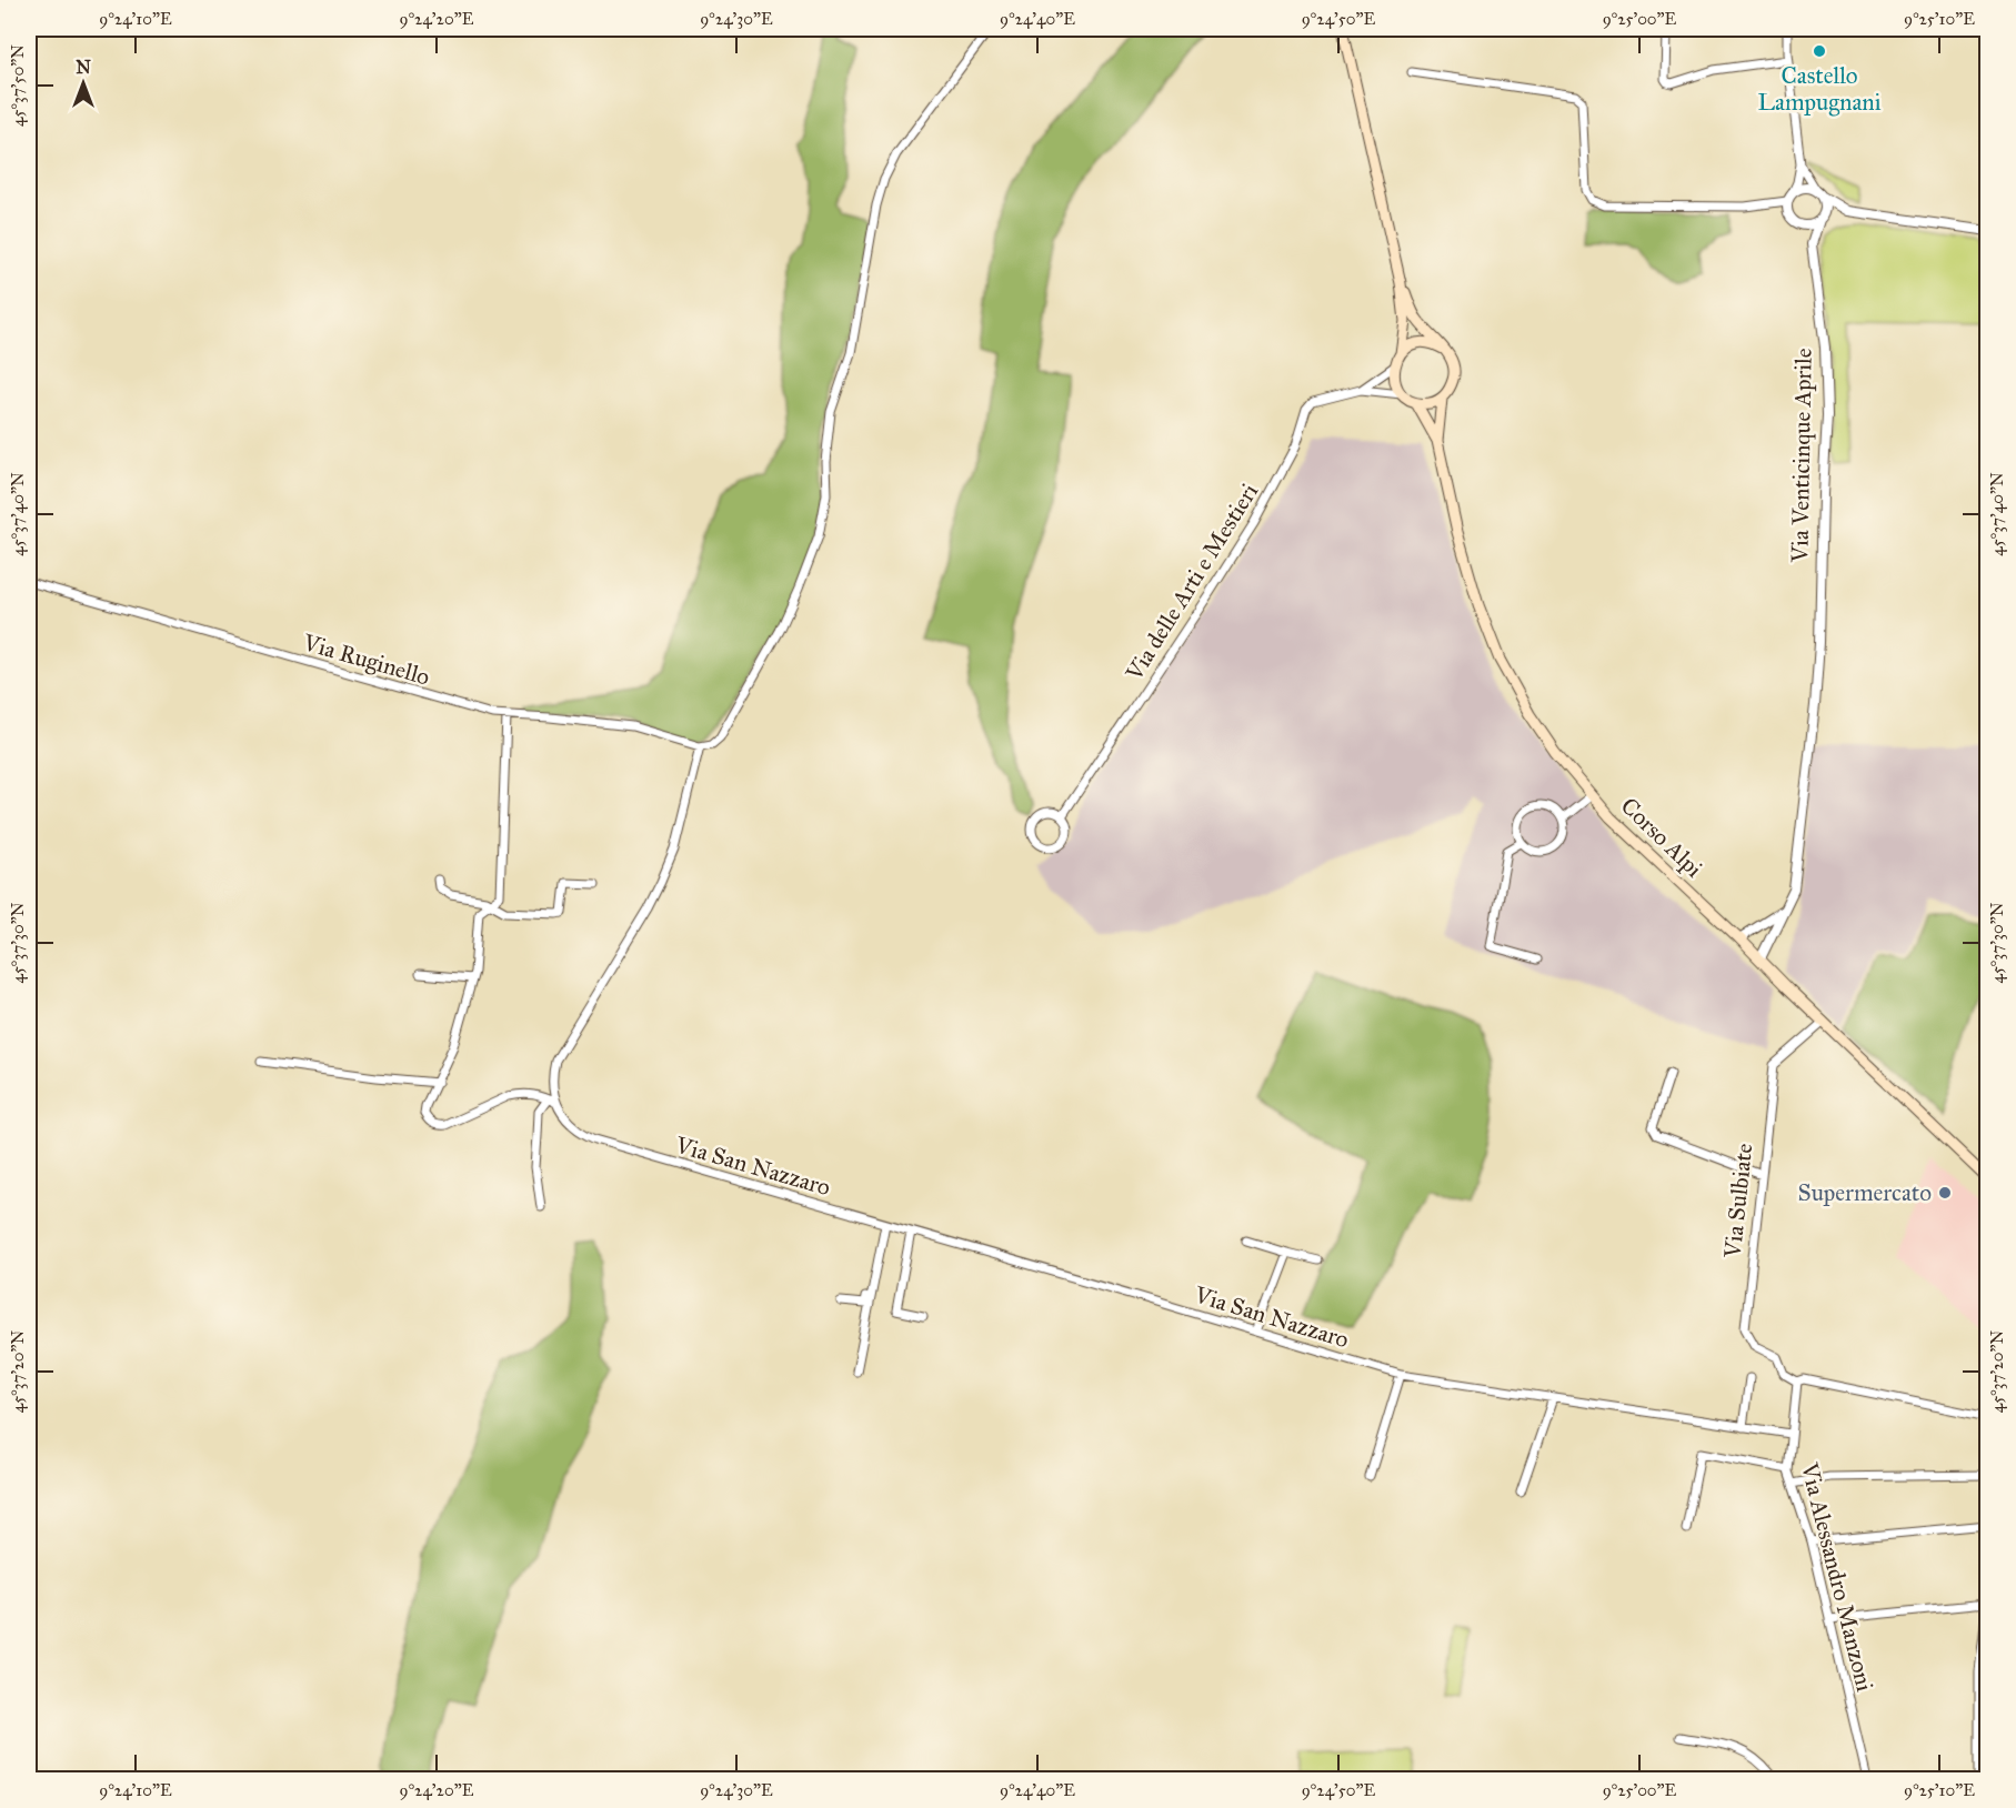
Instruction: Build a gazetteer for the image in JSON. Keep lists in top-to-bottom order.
{
  "streets": {
    "main road": ["Corso Alpi"],
    "street": [
      "Via Venticinque Aprile",
      "Via delle Arti e Mestieri",
      "Via Ruginello",
      "Via San Nazzaro",
      "Via Sulbiate",
      "Via Alessandro Manzoni"
    ]
  },
  "crossings": [
    ["Via delle Arti e Mestieri", "Corso Alpi"],
    ["Corso Alpi", "Via Sulbiate"],
    ["Via San Nazzaro", "Via Alessandro Manzoni"],
    ["Via Sulbiate", "Via Alessandro Manzoni"]
  ],
  "places": ["Castello Lampugnani", "Supermercato"],
  "north": "top",
  "coordinates": [
    "9°24'10\"E",
    "9°24'20\"E",
    "9°24'30\"E",
    "9°24'40\"E",
    "9°24'50\"E",
    "9°25'00\"E",
    "9°25'10\"E",
    "45°37'50\"N",
    "45°37'40\"N",
    "45°37'30\"N",
    "45°37'20\"N"
  ]
}
